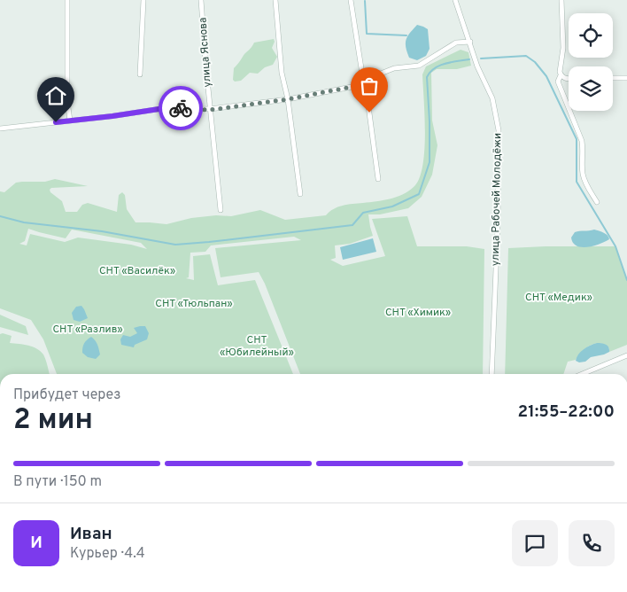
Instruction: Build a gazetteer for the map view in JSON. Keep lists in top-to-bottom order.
{
  "streets": {
    "street": ["улица Яснова", "улица Рабочей Молодёжи"]
  },
  "parks": [
    "СНТ «Василёк»",
    "СНТ «Медик»",
    "СНТ «Тюльпан»",
    "СНТ «Химик»",
    "СНТ «Разлив»",
    "СНТ «Юбилейный»"
  ],
  "page": {
    "heading": ["2 мин", "Прибудет через", "21:55–22:00"],
    "panel": ["Иван", "Курьер · 4.4"],
    "bar": "В пути · 150 m",
    "round": "И"
  }
}
